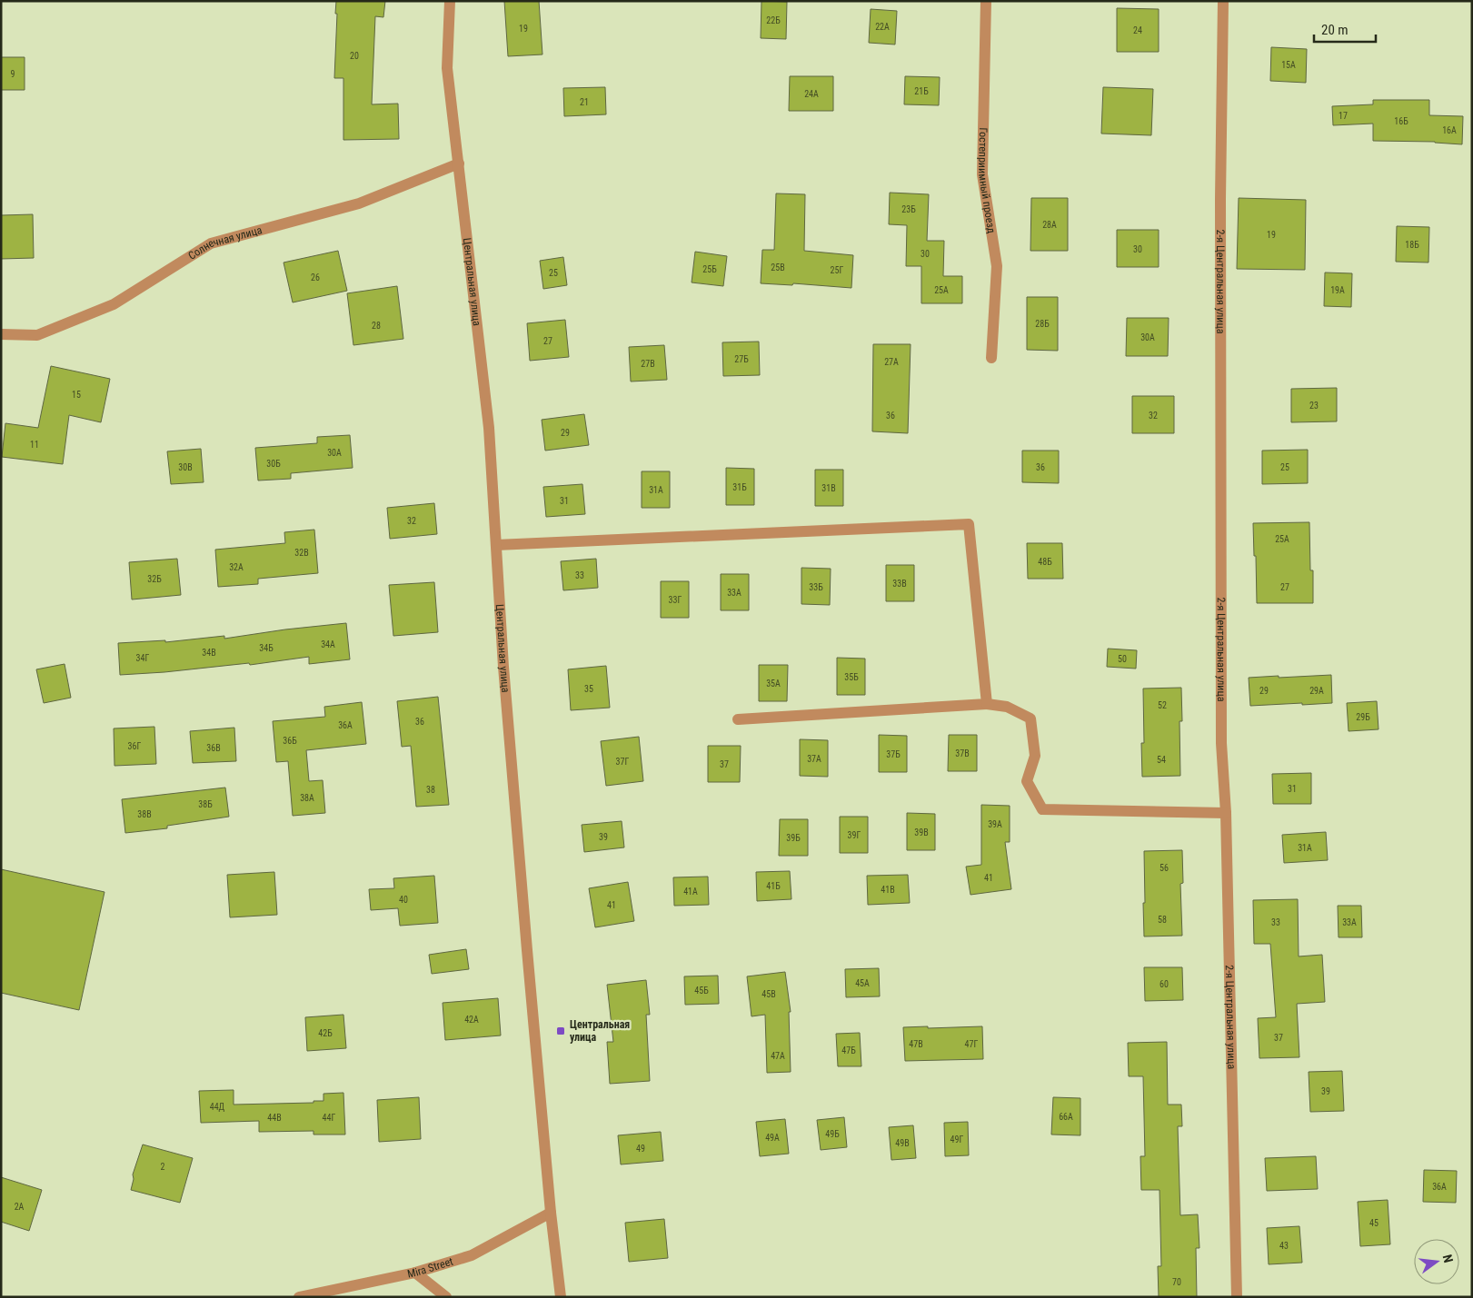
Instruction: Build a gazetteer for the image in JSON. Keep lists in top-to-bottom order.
{
  "streets": {
    "street": [
      "Гостеприимный проезд",
      "Солнечная улица",
      "2-я Центральная улица",
      "Центральная улица",
      "Mira Street"
    ]
  },
  "crossings": [
    ["Солнечная улица", "Центральная улица"],
    ["Центральная улица", "Mira Street"]
  ],
  "places": {
    "transit": ["Центральная улица"]
  },
  "house_numbers": [
    "22Б",
    "22А",
    "19",
    "24",
    "20",
    "15А",
    "9",
    "21Б",
    "24А",
    "21",
    "17",
    "16Б",
    "16А",
    "23Б",
    "28А",
    "19",
    "18Б",
    "30",
    "30",
    "25В",
    "25Б",
    "25Г",
    "25",
    "26",
    "25А",
    "19А",
    "28Б",
    "28",
    "30А",
    "27",
    "27Б",
    "27А",
    "27В",
    "15",
    "23",
    "36",
    "32",
    "29",
    "11",
    "30А",
    "30Б",
    "30В",
    "36",
    "25",
    "31Б",
    "31В",
    "31А",
    "31",
    "32",
    "25А",
    "32В",
    "48Б",
    "32А",
    "33",
    "32Б",
    "33В",
    "33Б",
    "27",
    "33А",
    "33Г",
    "34А",
    "34Б",
    "34В",
    "34Г",
    "50",
    "35Б",
    "35А",
    "35",
    "29",
    "29А",
    "52",
    "29Б",
    "36",
    "36А",
    "36Б",
    "36Г",
    "36В",
    "37В",
    "37Б",
    "37А",
    "54",
    "37Г",
    "37",
    "31",
    "38",
    "38А",
    "38Б",
    "38В",
    "39А",
    "39В",
    "39Г",
    "39",
    "39Б",
    "31А",
    "56",
    "41",
    "41Б",
    "41В",
    "41А",
    "40",
    "41",
    "58",
    "33",
    "33А",
    "45А",
    "60",
    "45Б",
    "45В",
    "42А",
    "42Б",
    "37",
    "47В",
    "47Г",
    "47Б",
    "47А",
    "39",
    "44Д",
    "66А",
    "44В",
    "44Г",
    "49Б",
    "49А",
    "49Г",
    "49В",
    "49",
    "2",
    "36А",
    "2А",
    "45",
    "43",
    "70"
  ],
  "scale_bar": "20 m",
  "north": "right"
}
